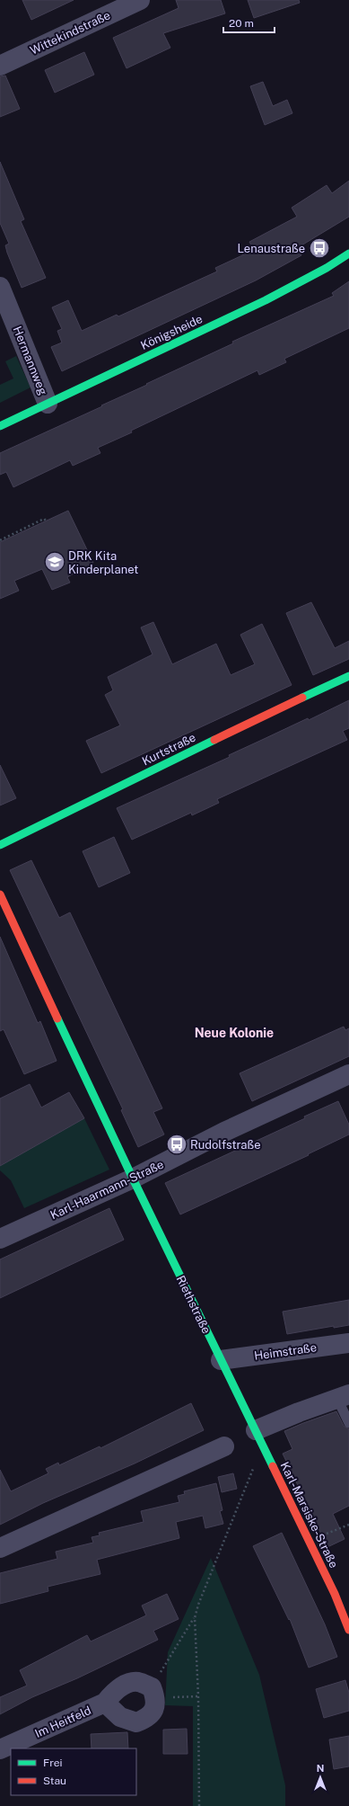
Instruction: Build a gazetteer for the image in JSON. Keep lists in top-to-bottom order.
{
  "streets": {
    "street": [
      "Wittekindstraße",
      "Königsheide",
      "Hermannweg",
      "Kurtstraße",
      "Karl-Haarmann-Straße",
      "Riethstraße",
      "Heimstraße",
      "Karl-Marsiske-Straße",
      "Im Heitfeld"
    ]
  },
  "crossings": [
    ["Königsheide", "Hermannweg"],
    ["Karl-Haarmann-Straße", "Riethstraße"],
    ["Riethstraße", "Heimstraße"],
    ["Riethstraße", "Karl-Marsiske-Straße"]
  ],
  "districts": ["Neue Kolonie"],
  "places": {
    "bus stop": ["Lenaustraße", "Rudolfstraße"],
    "school or university": ["DRK Kita Kinderplanet"]
  },
  "legend": ["Frei", "Stau"],
  "scale_bar": "20 m",
  "north": "top"
}
